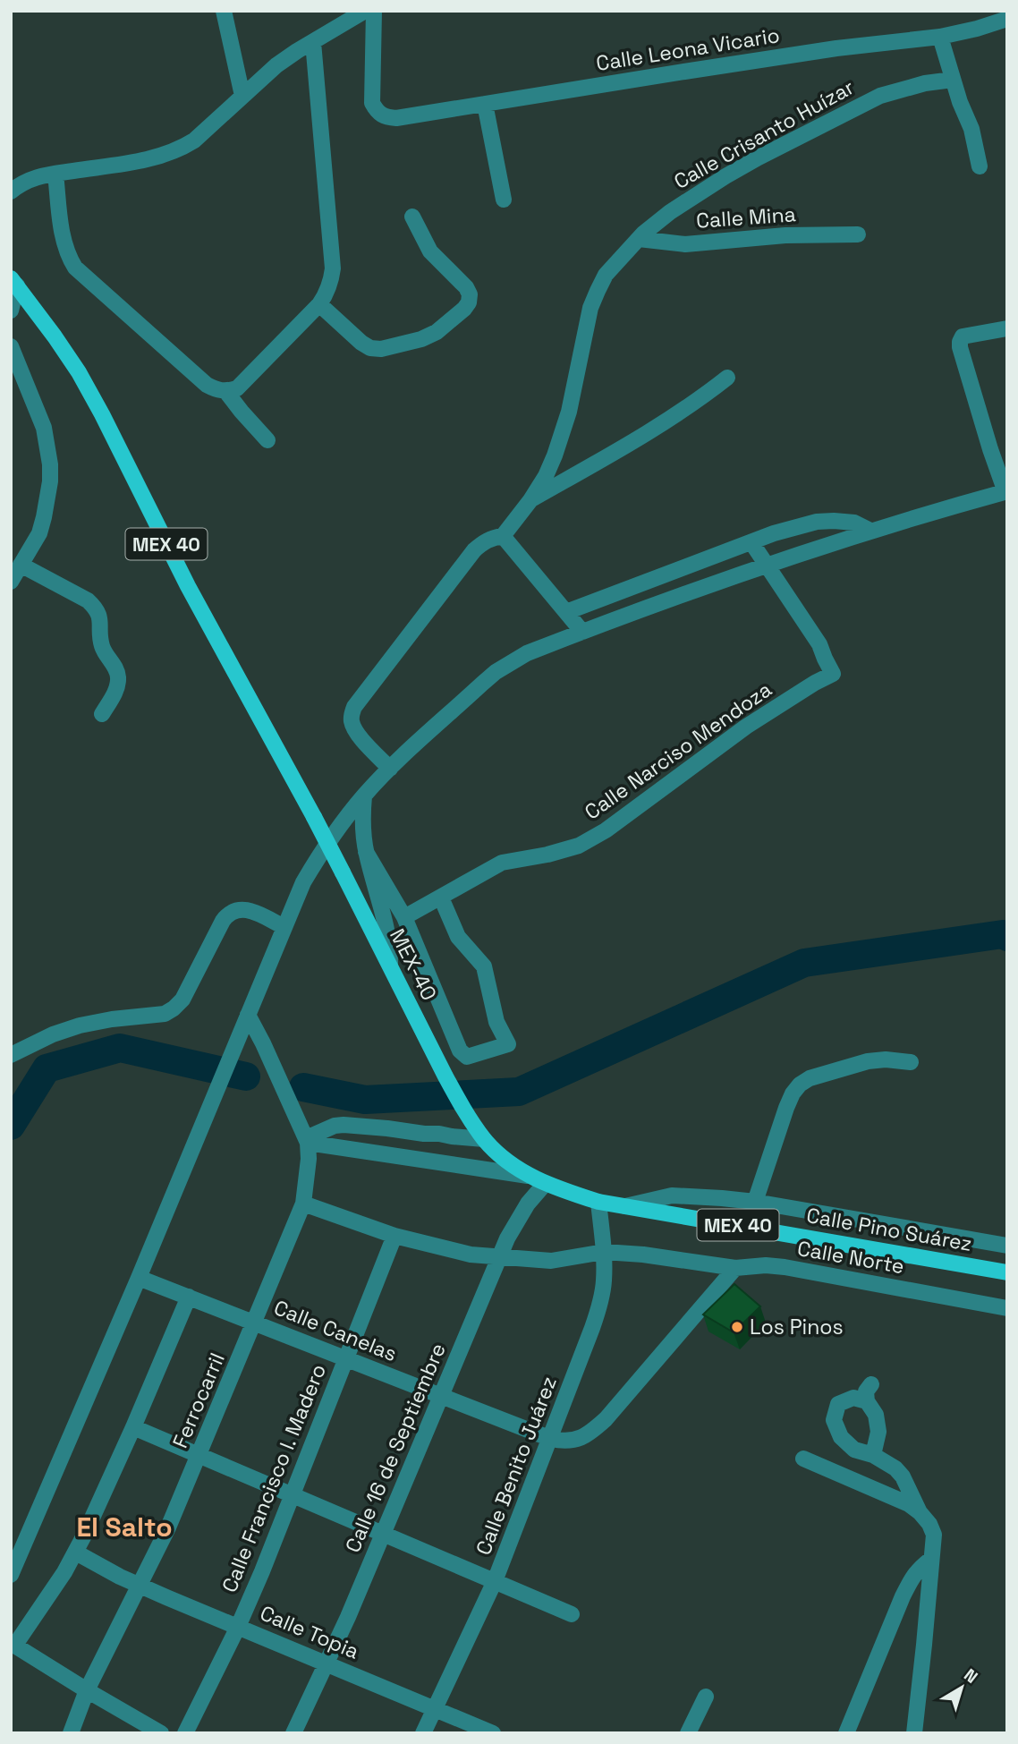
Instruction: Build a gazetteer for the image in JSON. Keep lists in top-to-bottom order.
{
  "streets": {
    "main road": ["MEX 40", "MEX-40", "Calle Pino Suárez"],
    "street": [
      "Calle Leona Vicario",
      "Calle Crisanto Huízar",
      "Calle Mina",
      "Calle Narciso Mendoza",
      "Calle Norte",
      "Calle Canelas",
      "Ferrocarril",
      "Calle 16 de Septiembre",
      "Calle Benito Juárez",
      "Calle Francisco I. Madero",
      "Calle Topia"
    ]
  },
  "crossings": [
    ["Calle Crisanto Huízar", "Calle Mina"],
    ["MEX-40", "Calle Pino Suárez"],
    ["Calle Pino Suárez", "Calle 16 de Septiembre"],
    ["Calle Pino Suárez", "Calle Benito Juárez"],
    ["Calle Norte", "Calle Canelas"],
    ["Calle Norte", "Calle 16 de Septiembre"],
    ["Calle Norte", "Calle Benito Juárez"],
    ["Calle Canelas", "Ferrocarril"],
    ["Calle Canelas", "Calle 16 de Septiembre"],
    ["Calle Canelas", "Calle Benito Juárez"],
    ["Calle Canelas", "Calle Francisco I. Madero"],
    ["Ferrocarril", "Calle Topia"],
    ["Calle 16 de Septiembre", "Calle Topia"],
    ["Calle Benito Juárez", "Calle Topia"],
    ["Calle Francisco I. Madero", "Calle Topia"]
  ],
  "districts": ["El Salto"],
  "places": ["Los Pinos"],
  "north": "top right"
}
